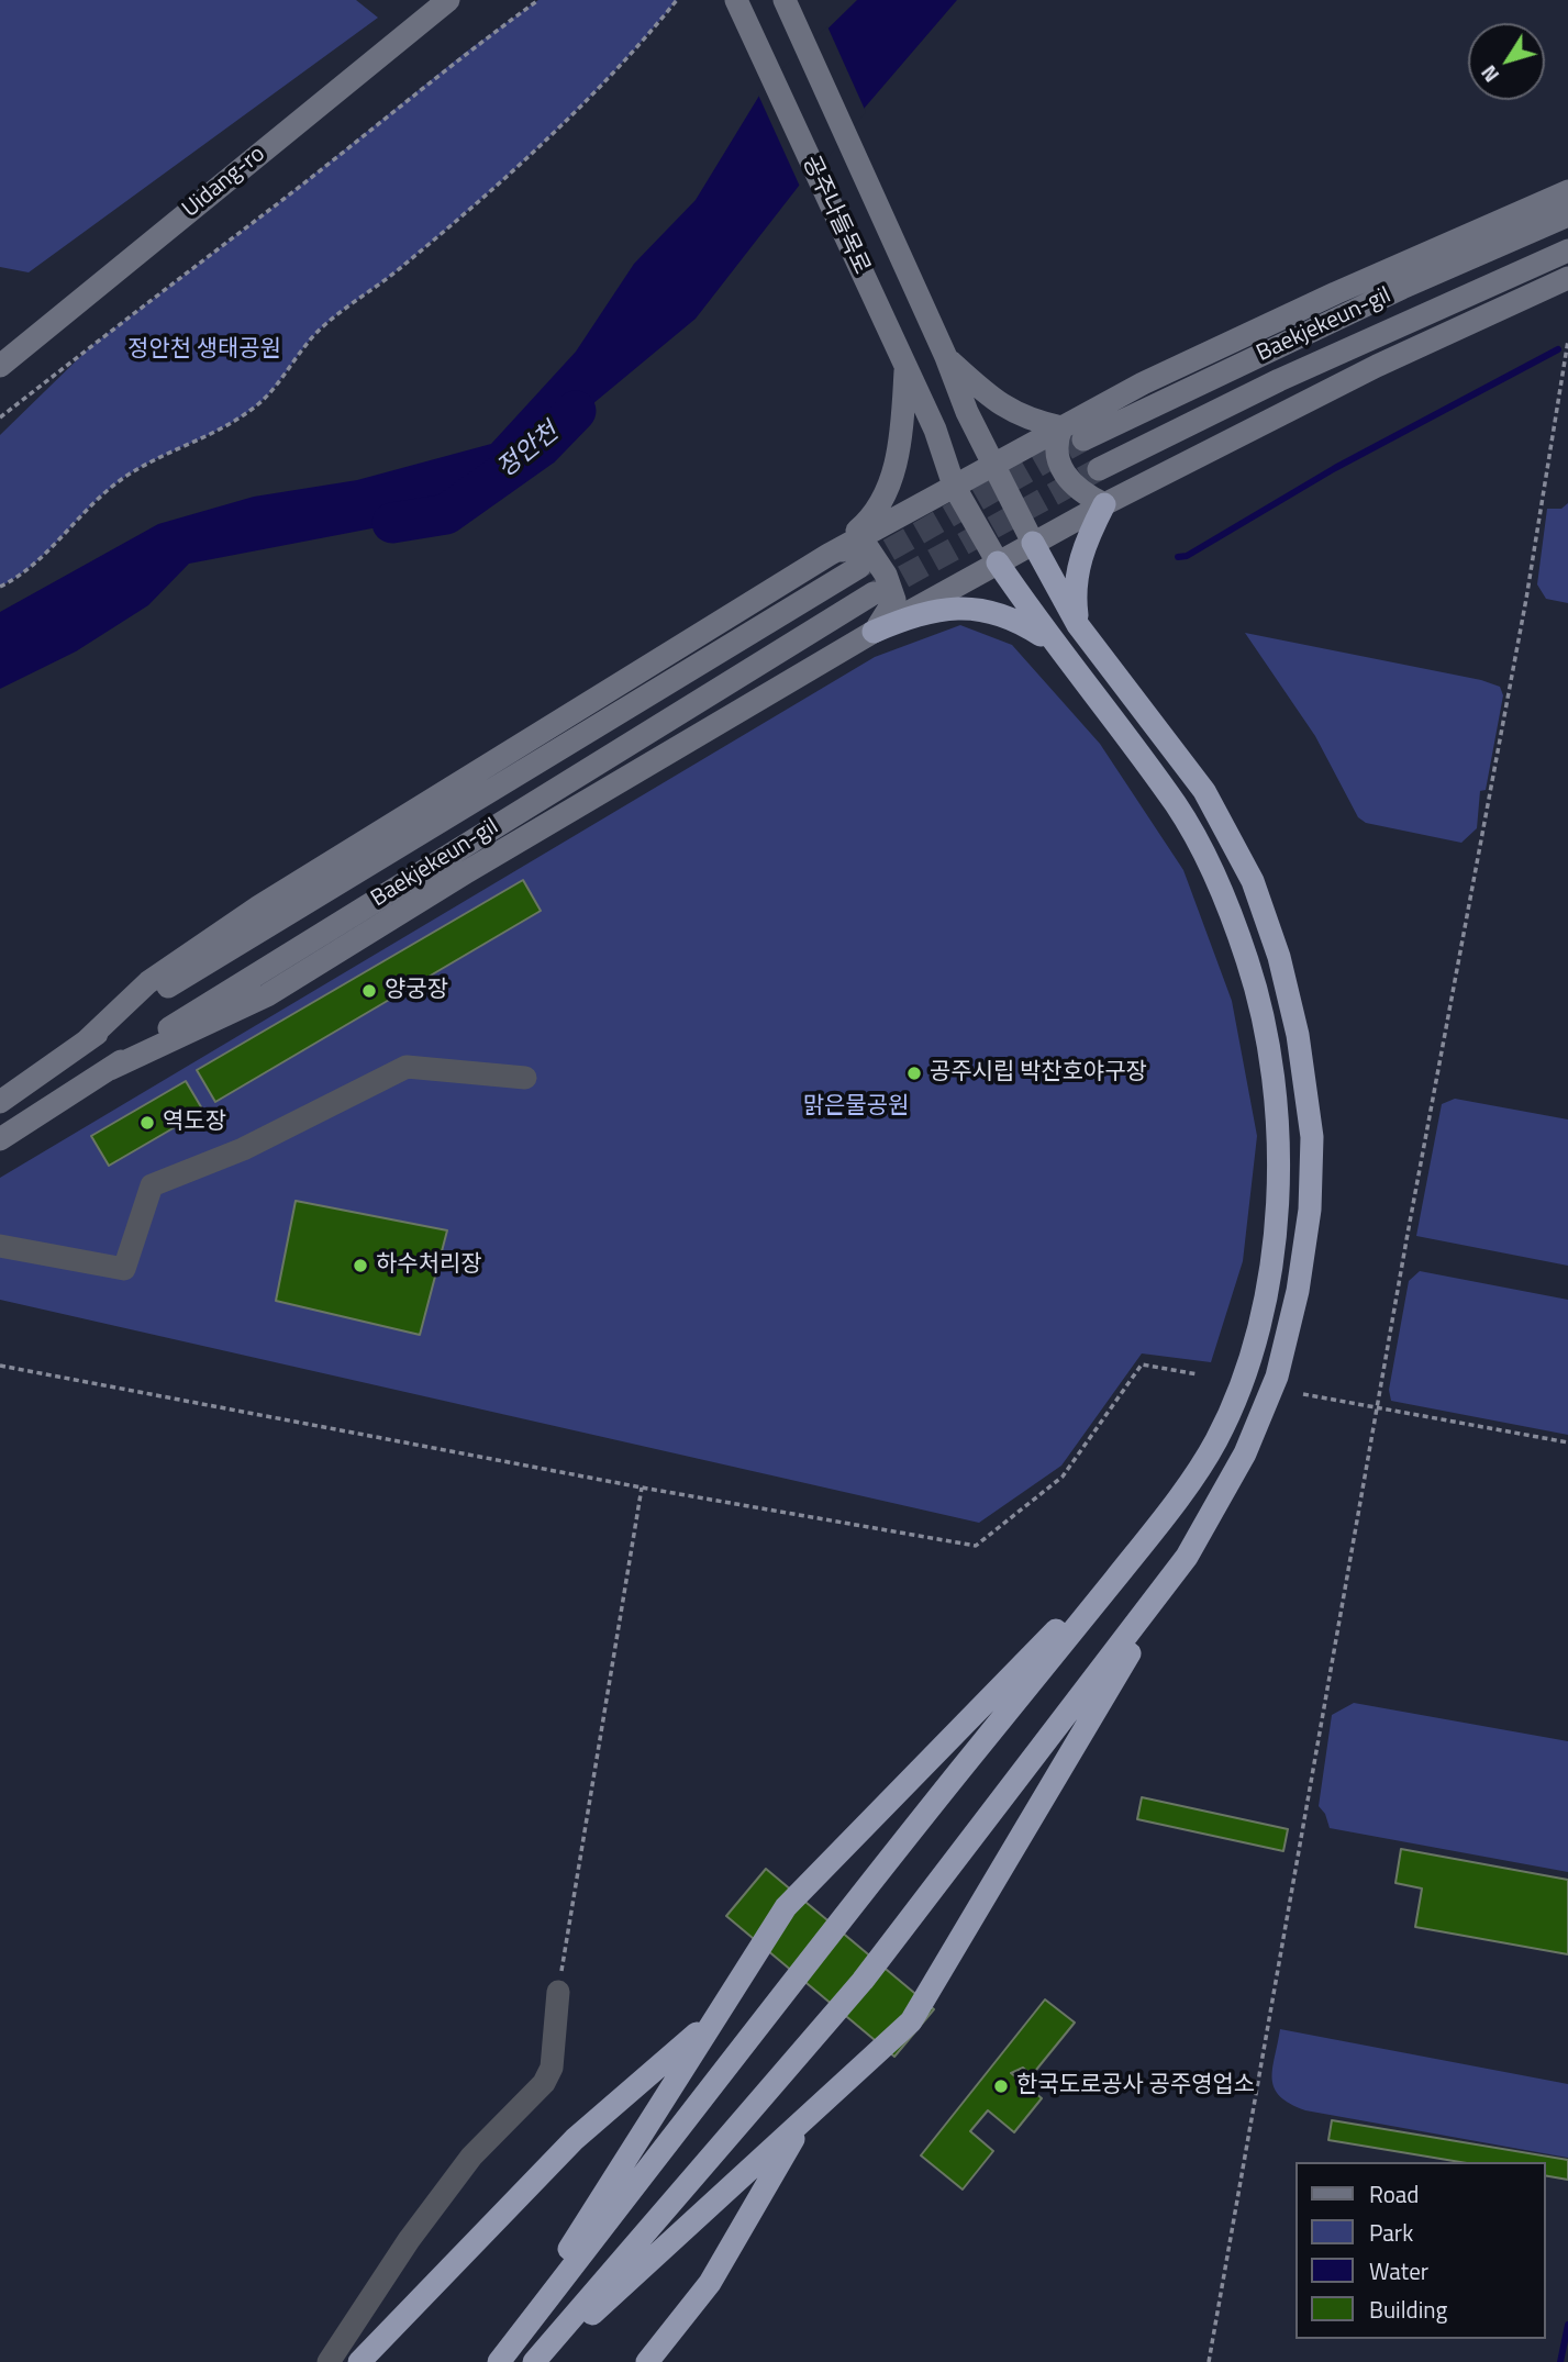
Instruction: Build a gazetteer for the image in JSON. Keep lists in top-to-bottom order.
{
  "streets": {
    "main road": ["Uidang-ro", "공주나들목로", "Baekjekeun-gil"]
  },
  "water": ["정안천"],
  "parks": ["정안천 생태공원", "맑은물공원"],
  "places": [
    "양궁장",
    "공주시립 박찬호야구장",
    "역도장",
    "하수처리장",
    "한국도로공사 공주영업소"
  ],
  "legend": [
    "Road",
    "Park",
    "Water",
    "Building"
  ],
  "north": "bottom left"
}
